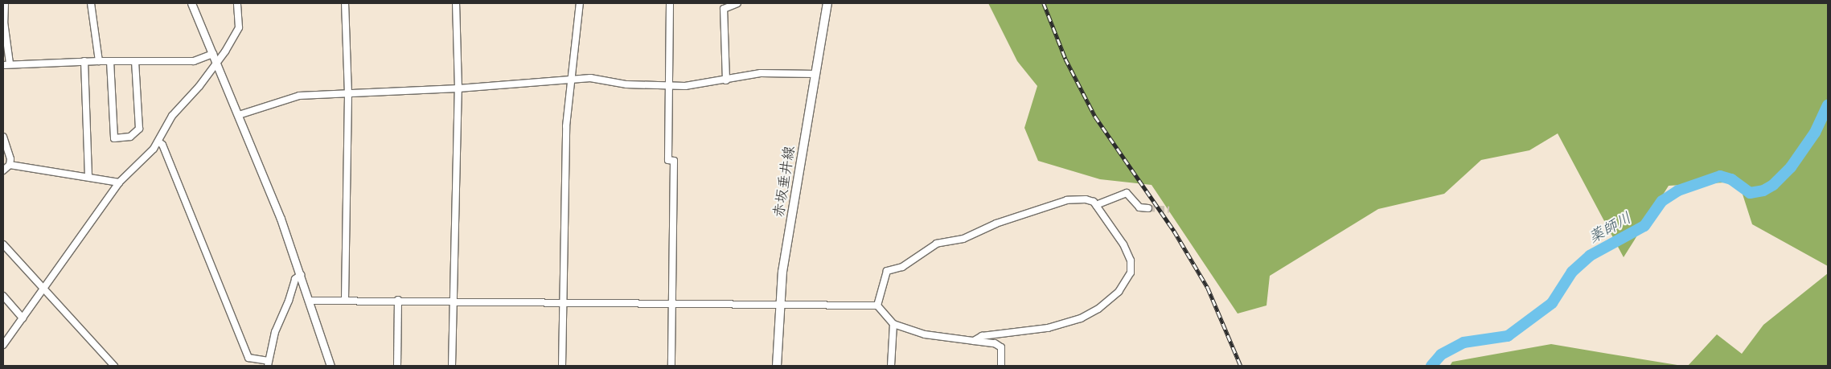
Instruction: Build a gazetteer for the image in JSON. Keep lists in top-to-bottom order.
{
  "streets": {
    "main road": ["赤坂垂井線"]
  },
  "water": ["薬師川"]
}
